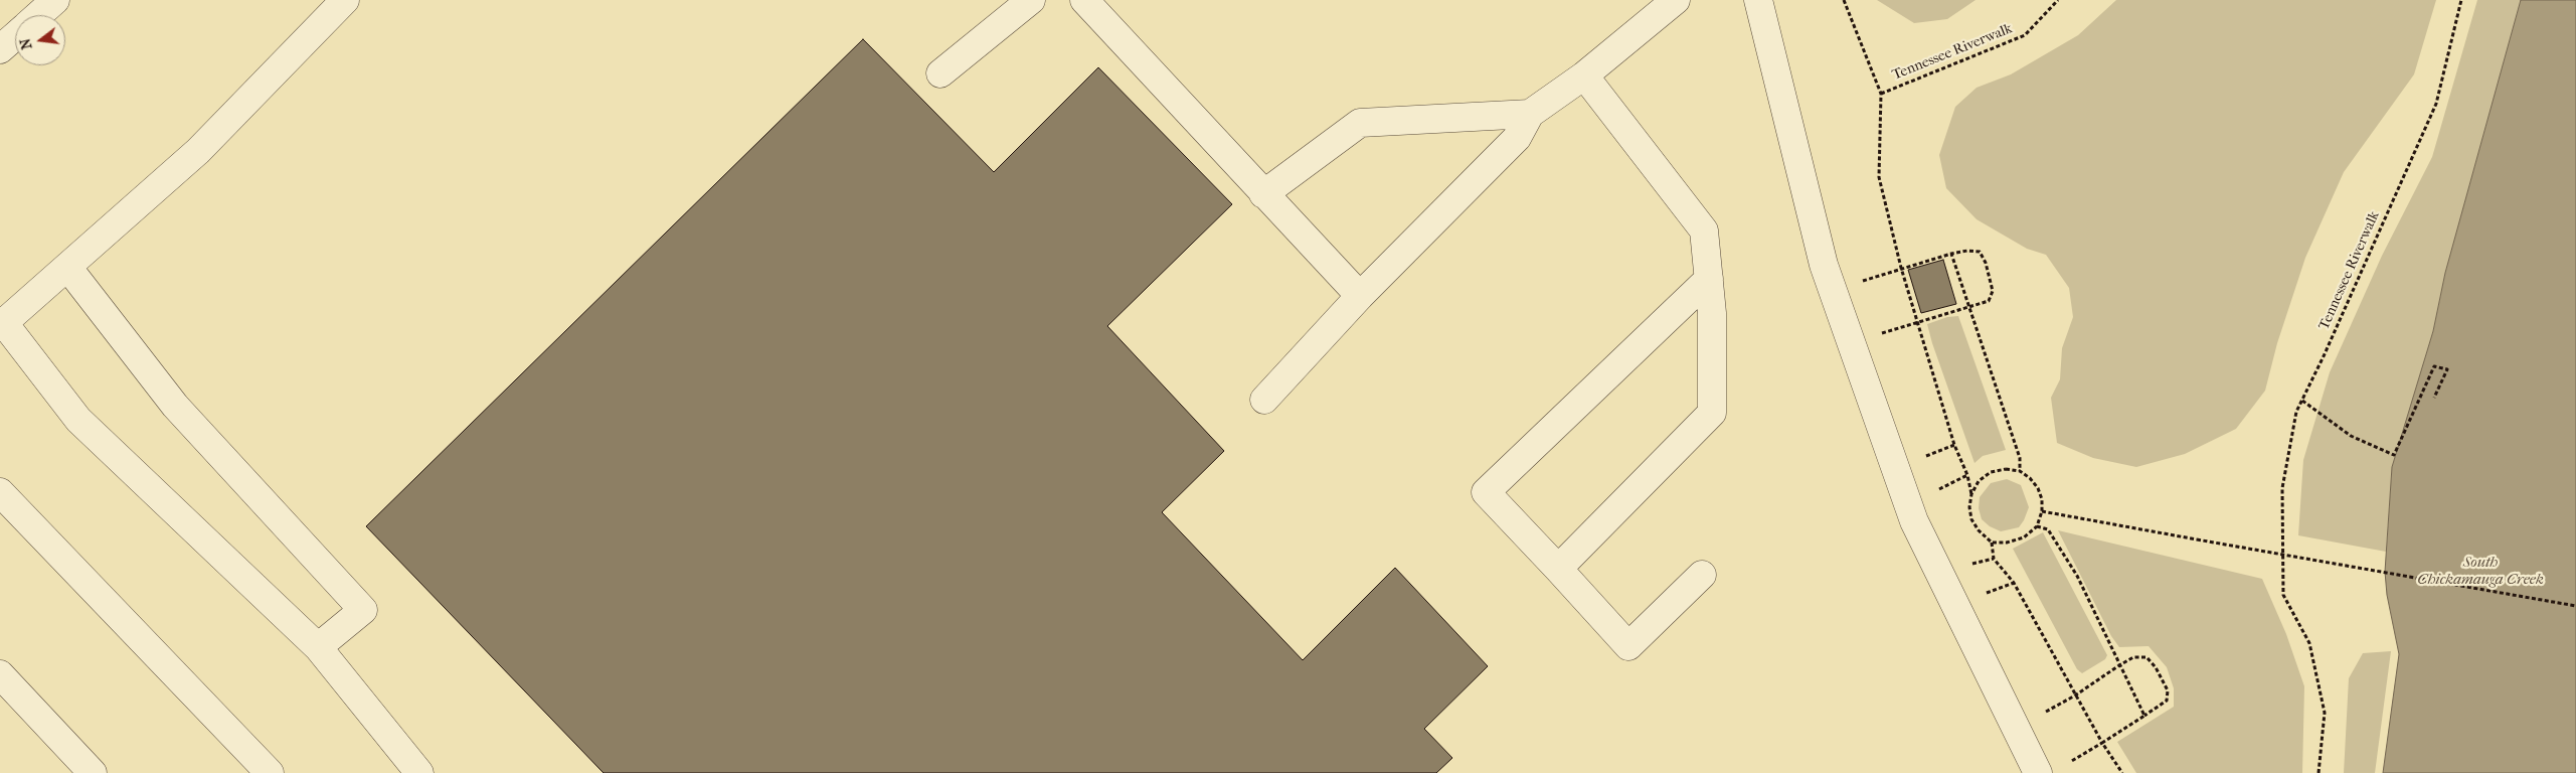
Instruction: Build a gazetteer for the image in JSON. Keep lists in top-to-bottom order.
{
  "streets": {
    "path": ["Tennessee Riverwalk"]
  },
  "water": ["South Chickamauga Creek"],
  "north": "left"
}
